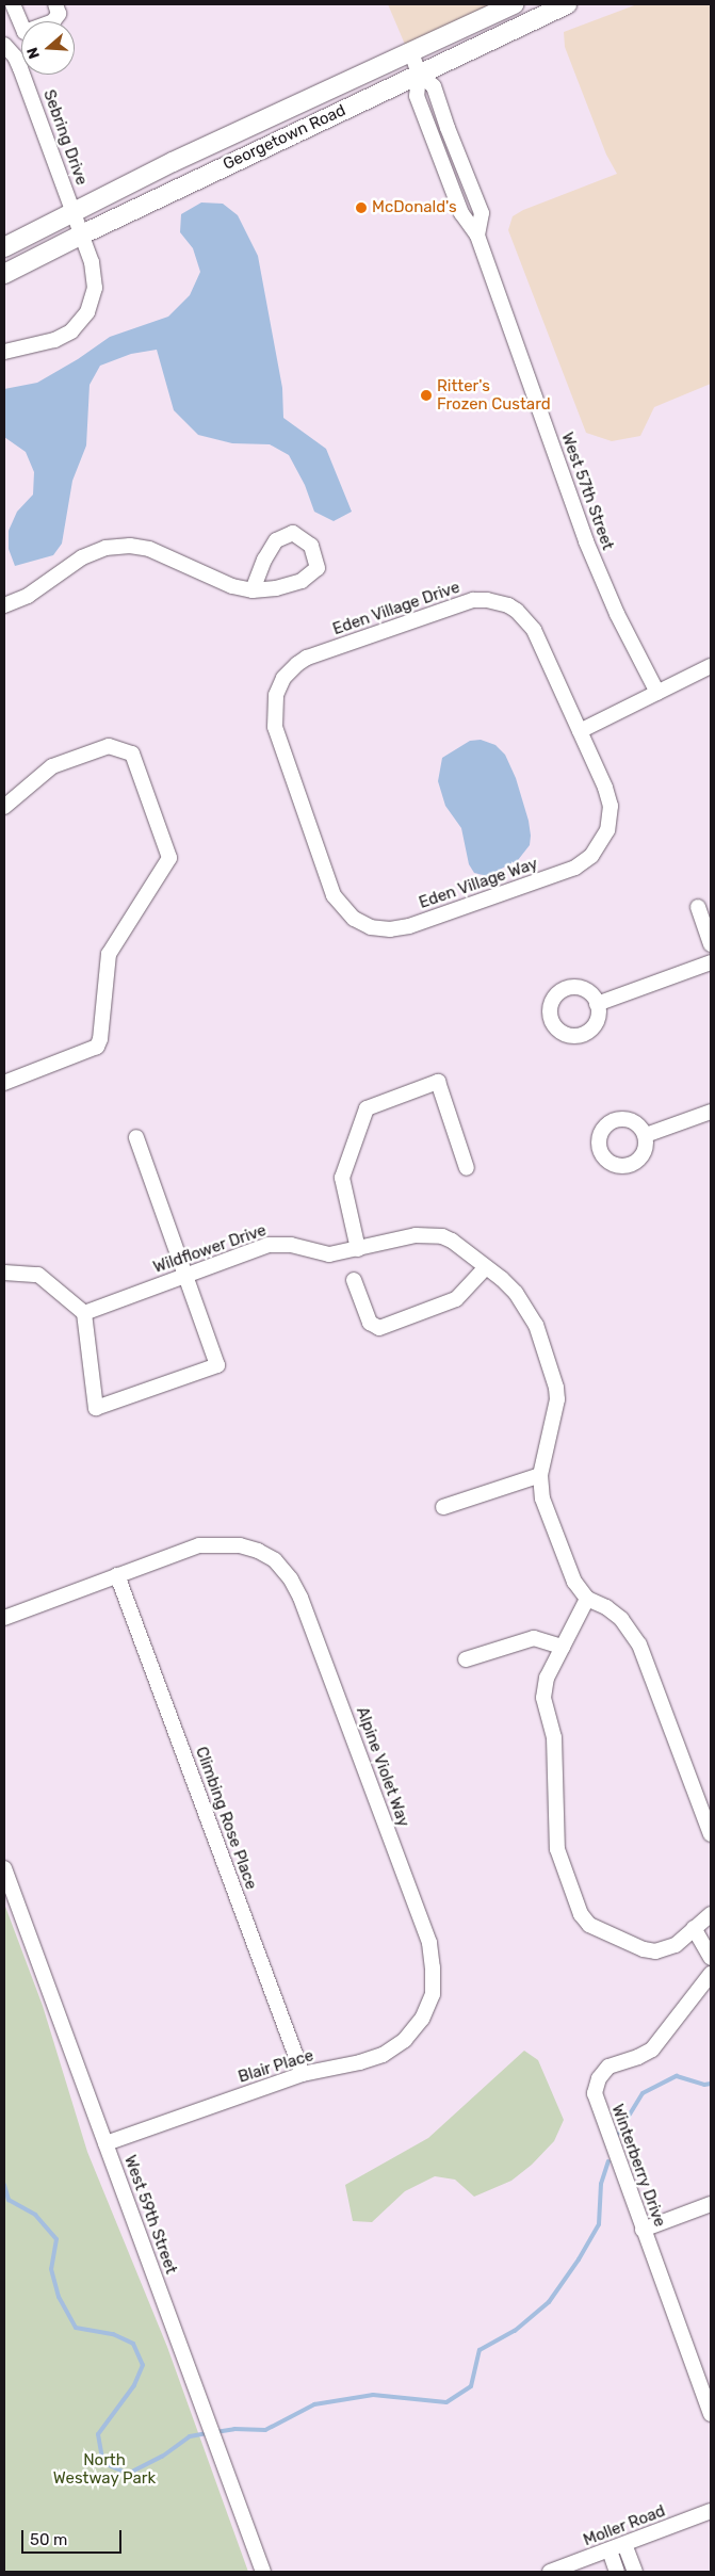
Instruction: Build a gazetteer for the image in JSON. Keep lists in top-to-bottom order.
{
  "streets": {
    "main road": ["Georgetown Road"],
    "street": [
      "Sebring Drive",
      "West 57th Street",
      "Eden Village Drive",
      "Eden Village Way",
      "Wildflower Drive",
      "Alpine Violet Way",
      "Climbing Rose Place",
      "Blair Place",
      "Winterberry Drive",
      "West 59th Street",
      "Moller Road"
    ]
  },
  "crossings": [
    ["Sebring Drive", "Georgetown Road"],
    ["Georgetown Road", "West 57th Street"],
    ["Eden Village Drive", "Eden Village Way"],
    ["Alpine Violet Way", "Climbing Rose Place"],
    ["Alpine Violet Way", "Blair Place"],
    ["Climbing Rose Place", "Blair Place"],
    ["Blair Place", "West 59th Street"]
  ],
  "parks": ["North Westway Park"],
  "places": ["McDonald's", "Ritter's Frozen Custard"],
  "scale_bar": "50 m",
  "north": "left"
}
